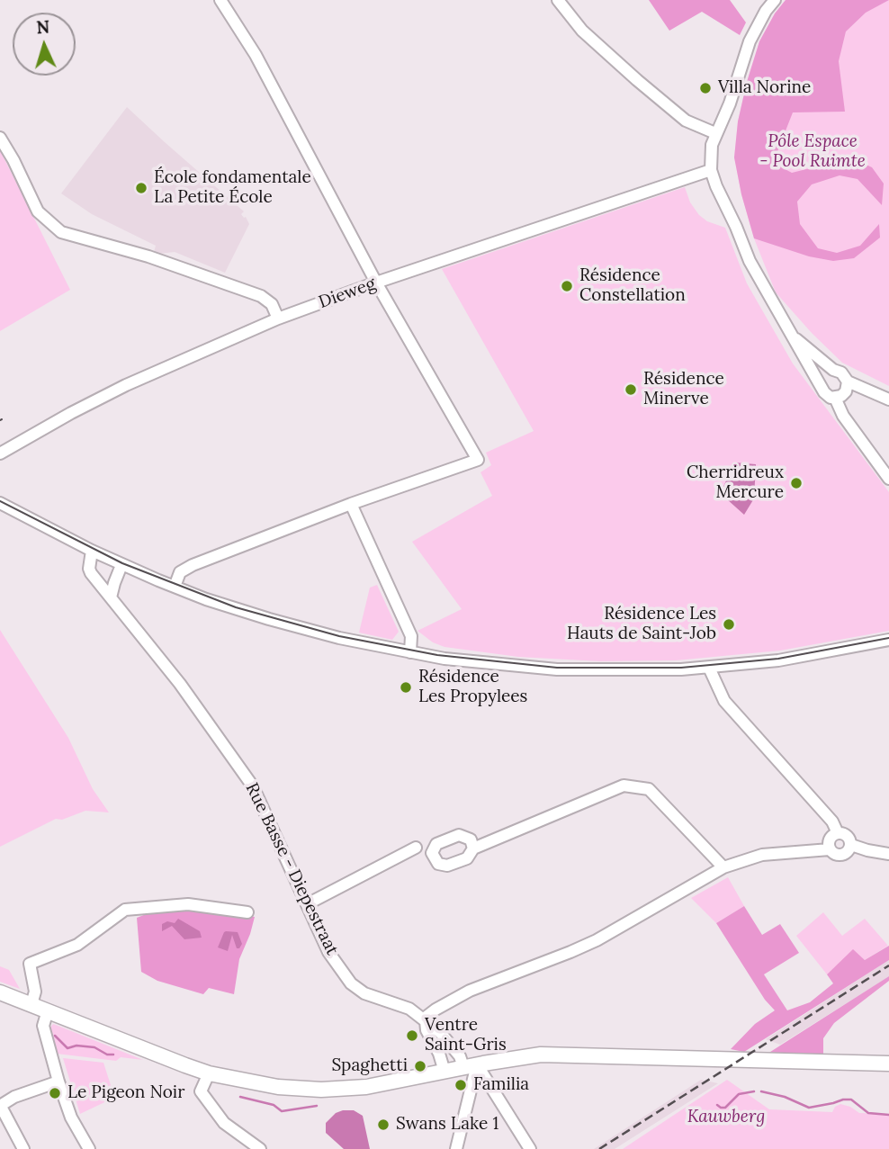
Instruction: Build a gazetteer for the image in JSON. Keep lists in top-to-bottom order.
{
  "streets": {
    "street": ["Dieweg", "Rue Basse - Diepestraat"]
  },
  "parks": ["Pôle Espace - Pool Ruimte", "Kauwberg"],
  "places": [
    "Villa Norine",
    "École fondamentale La Petite École",
    "Résidence Constellation",
    "Résidence Minerve",
    "Cherridreux Mercure",
    "Résidence Les Hauts de Saint-Job",
    "Résidence Les Propylees",
    "Ventre Saint-Gris",
    "Spaghetti",
    "Familia",
    "Le Pigeon Noir",
    "Swans Lake 1"
  ],
  "north": "top"
}
